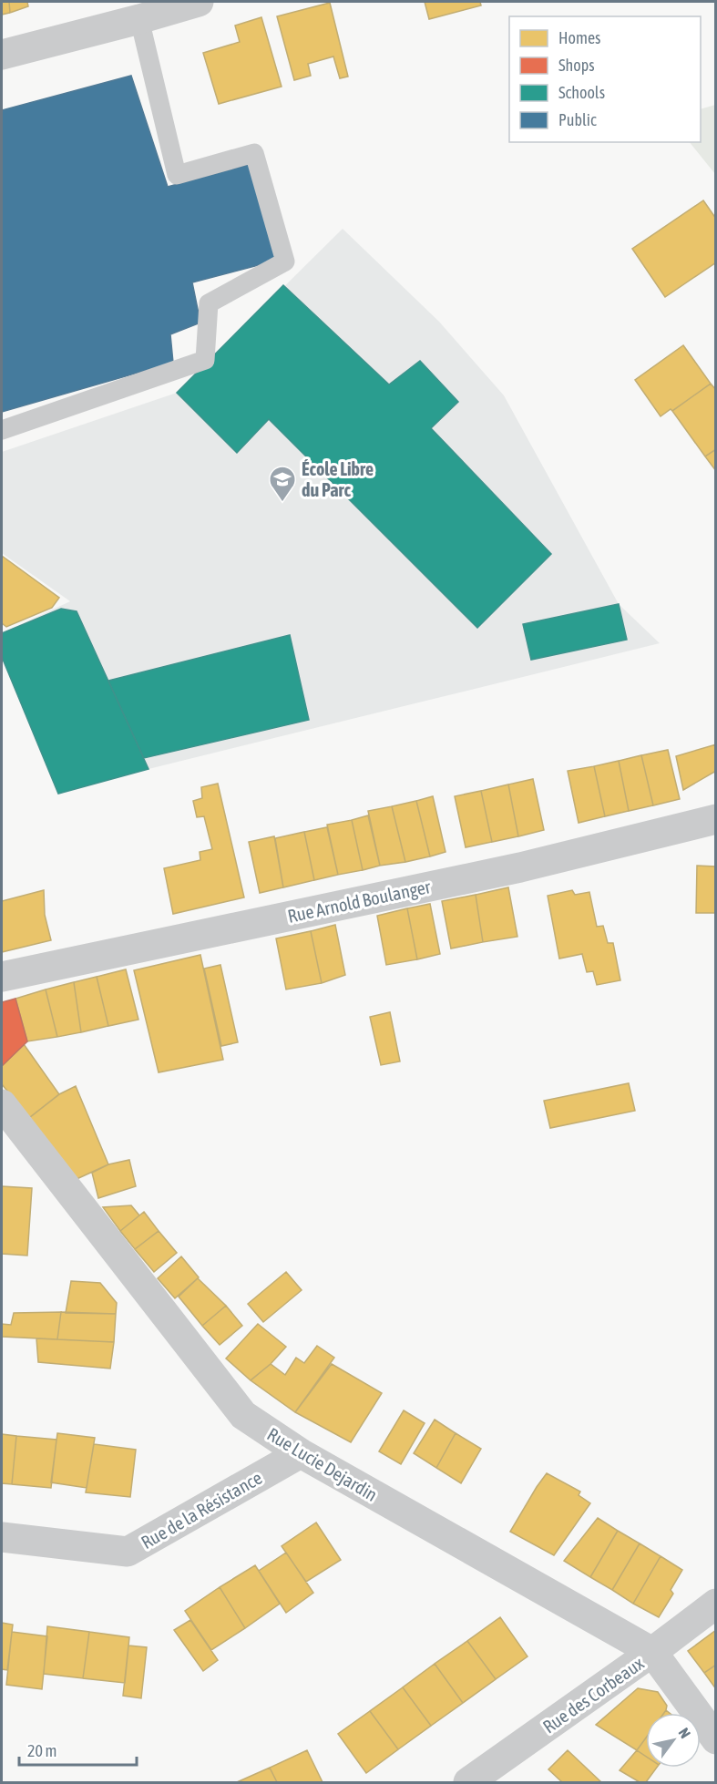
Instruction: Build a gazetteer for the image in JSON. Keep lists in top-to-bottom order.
{
  "streets": {
    "street": [
      "Rue Arnold Boulanger",
      "Rue Lucie Dejardin",
      "Rue de la Résistance",
      "Rue des Corbeaux"
    ]
  },
  "crossings": [
    ["Rue Lucie Dejardin", "Rue de la Résistance"],
    ["Rue Lucie Dejardin", "Rue des Corbeaux"]
  ],
  "places": {
    "school or university": ["École Libre du Parc"]
  },
  "legend": [
    "Homes",
    "Shops",
    "Schools",
    "Public"
  ],
  "scale_bar": "20 m",
  "north": "top right"
}
